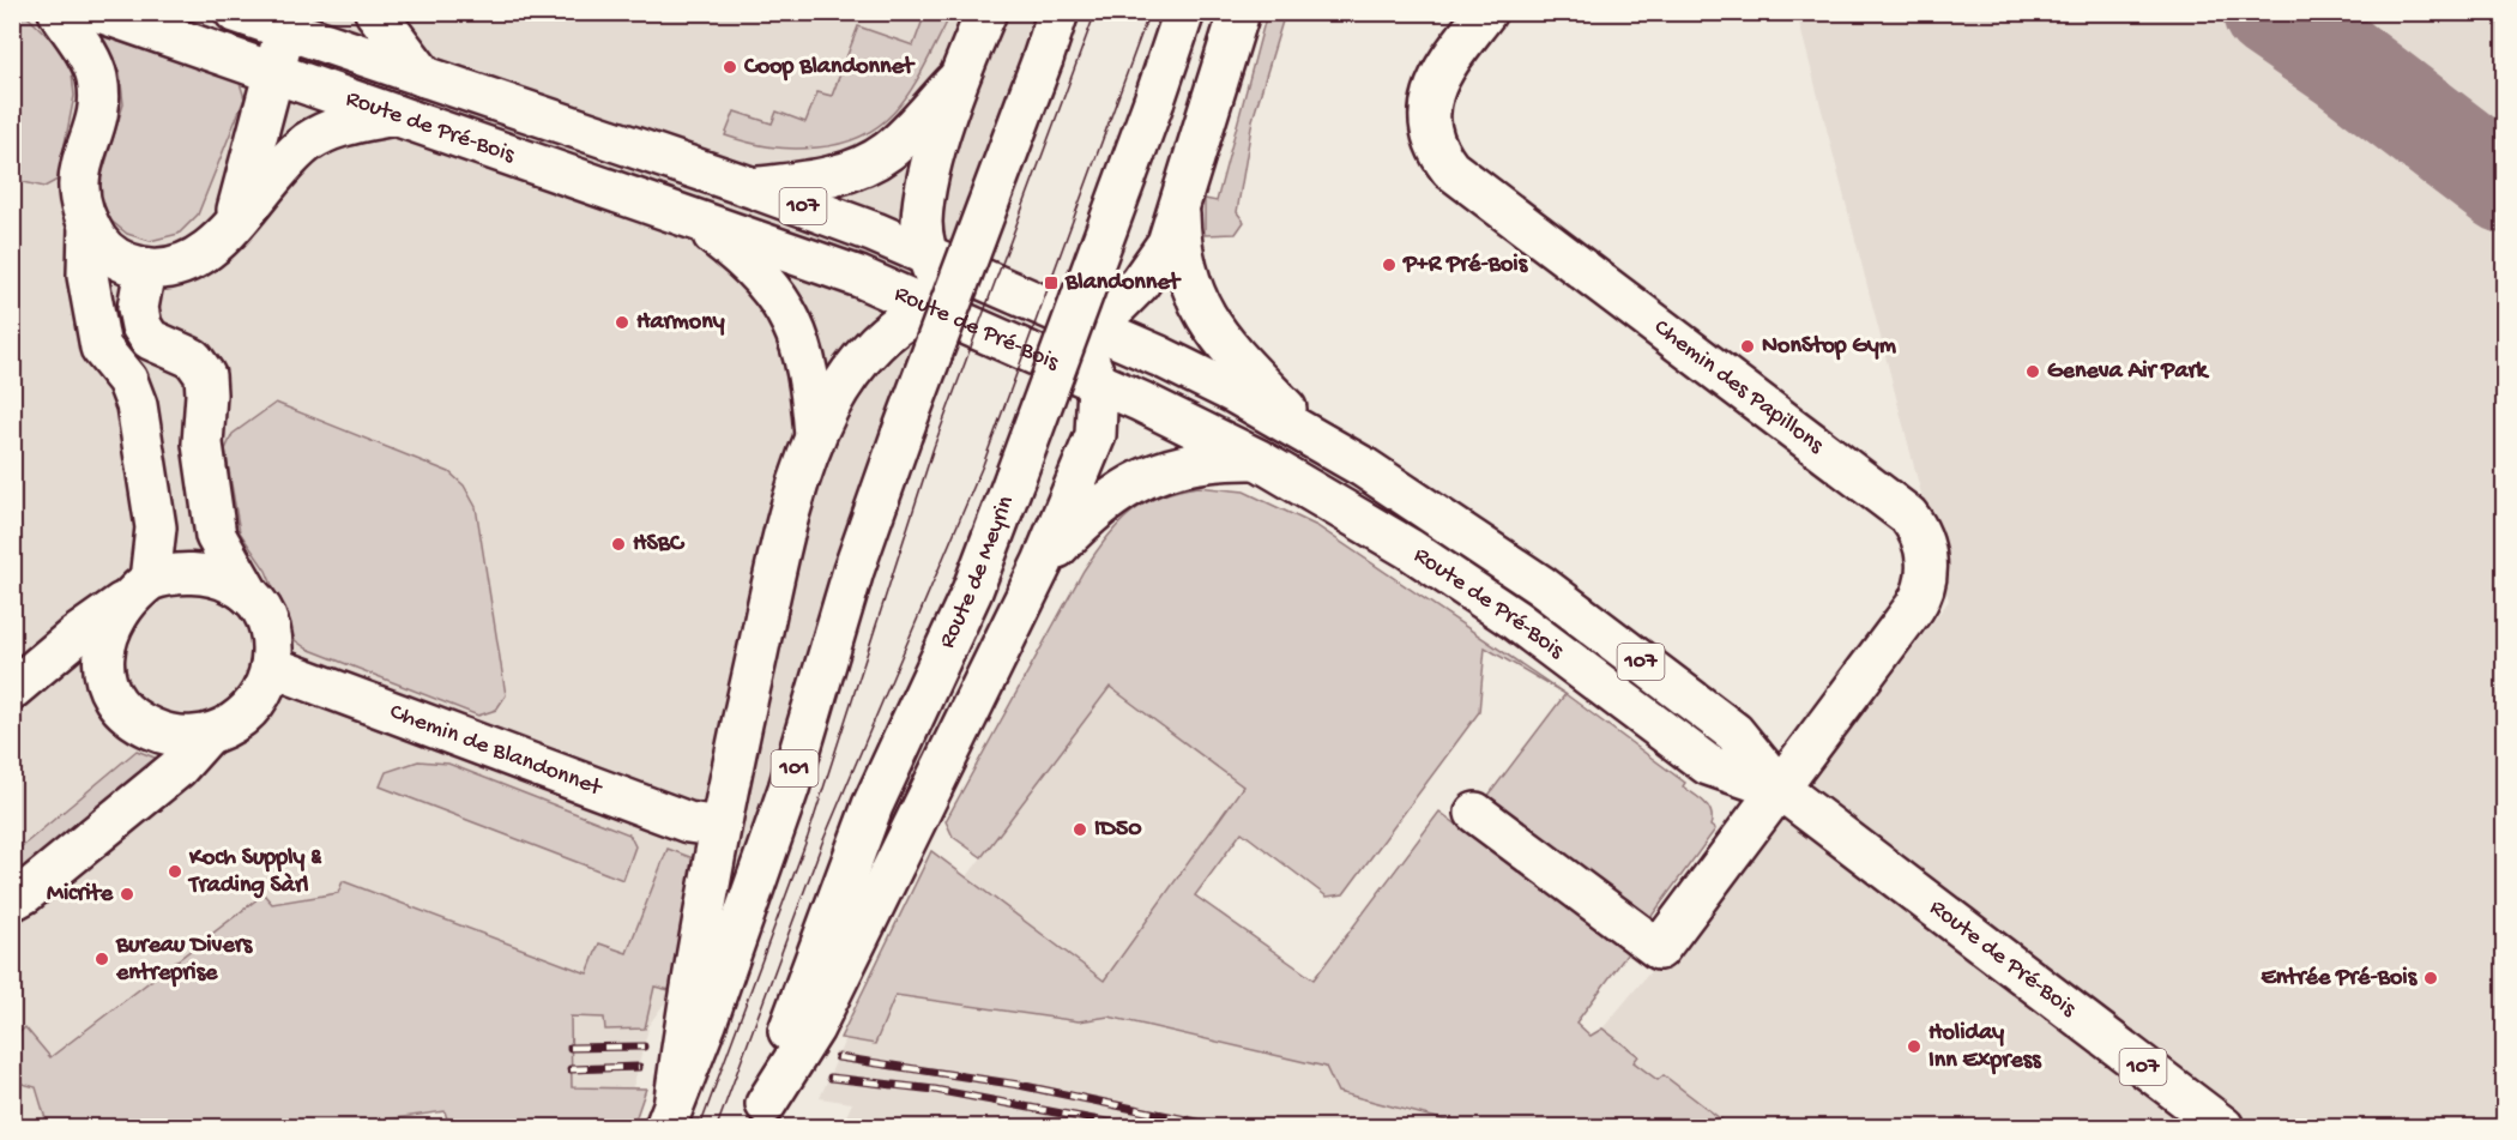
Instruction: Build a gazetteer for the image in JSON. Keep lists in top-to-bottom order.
{
  "streets": {
    "main road": [
      "Route de Pré-Bois",
      "107",
      "Chemin des Papillons",
      "Route de Meyrin",
      "Chemin de Blandonnet",
      "101"
    ]
  },
  "crossings": [
    ["Route de Pré-Bois", "Chemin des Papillons"]
  ],
  "places": {
    "other": [
      "Coop Blandonnet",
      "P+R Pré-Bois",
      "Harmony",
      "NonStop Gym",
      "Geneva Air Park",
      "HSBC",
      "ID50",
      "Koch Supply & Trading Sàrl",
      "Micrite",
      "Bureau Divers entreprise",
      "Entrée Pré-Bois",
      "Holiday Inn Express"
    ],
    "transit": ["Blandonnet"]
  }
}
